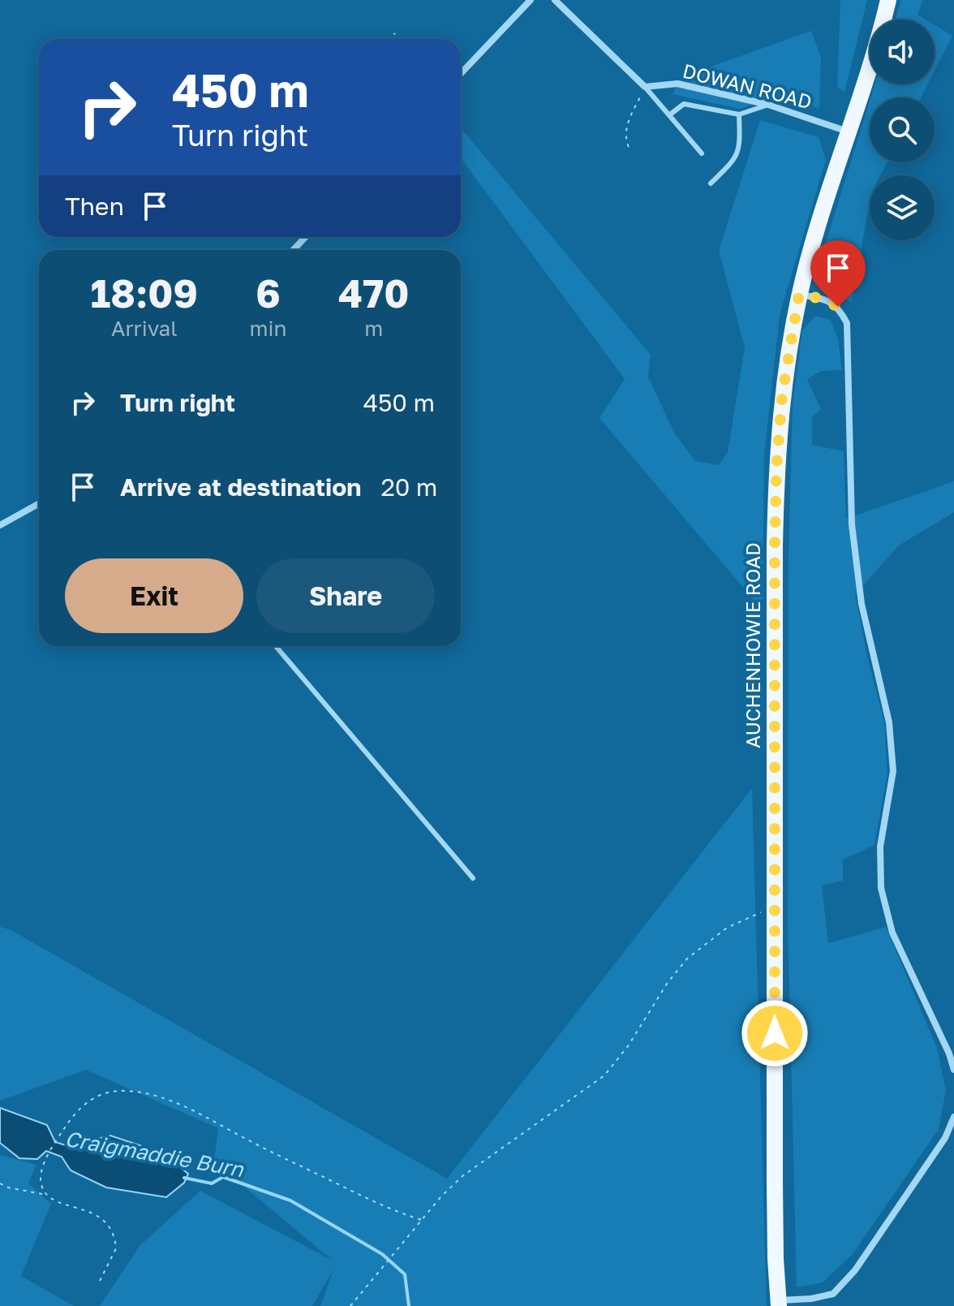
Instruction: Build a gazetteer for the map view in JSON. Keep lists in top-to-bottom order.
{
  "streets": {
    "main road": ["AUCHENHOWIE ROAD"],
    "street": ["DOWAN ROAD"]
  },
  "crossings": [
    ["DOWAN ROAD", "AUCHENHOWIE ROAD"]
  ],
  "water": ["Craigmaddie Burn"],
  "page": {
    "turn": ["450 m", "Turn right"],
    "then": "Then",
    "eta": [
      "18:09",
      "Arrival",
      "6",
      "min",
      "470",
      "m"
    ],
    "list": [
      {
        "name": "Turn right",
        "value": "450 m"
      },
      {
        "name": "Arrive at destination",
        "value": "20 m"
      }
    ],
    "buttons": ["Exit", "Share"]
  }
}
